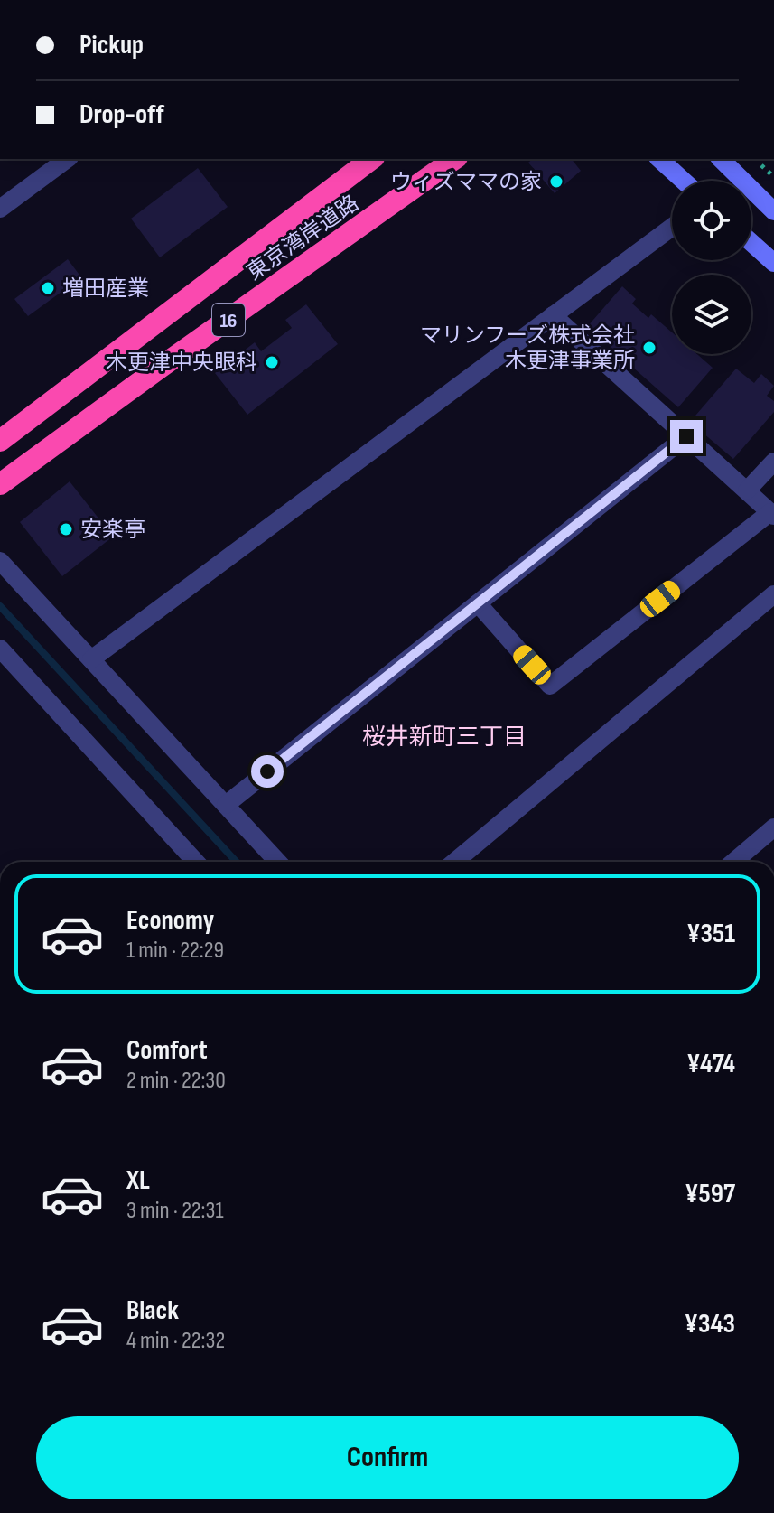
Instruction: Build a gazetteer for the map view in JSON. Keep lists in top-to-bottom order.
{
  "streets": {
    "highway": ["東京湾岸道路", "16"]
  },
  "districts": ["桜井新町三丁目"],
  "places": [
    "ウィズママの家",
    "増田産業",
    "マリンフーズ株式会社 木更津事業所",
    "木更津中央眼科",
    "安楽亭"
  ],
  "page": {
    "banner": ["Pickup", "Drop-off"],
    "list": [
      {
        "name": "Economy",
        "note": "1 min · 22:29",
        "value": "¥351"
      },
      {
        "name": "Comfort",
        "note": "2 min · 22:30",
        "value": "¥474"
      },
      {
        "name": "XL",
        "note": "3 min · 22:31",
        "value": "¥597"
      },
      {
        "name": "Black",
        "note": "4 min · 22:32",
        "value": "¥343"
      }
    ],
    "buttons": "Confirm"
  }
}
